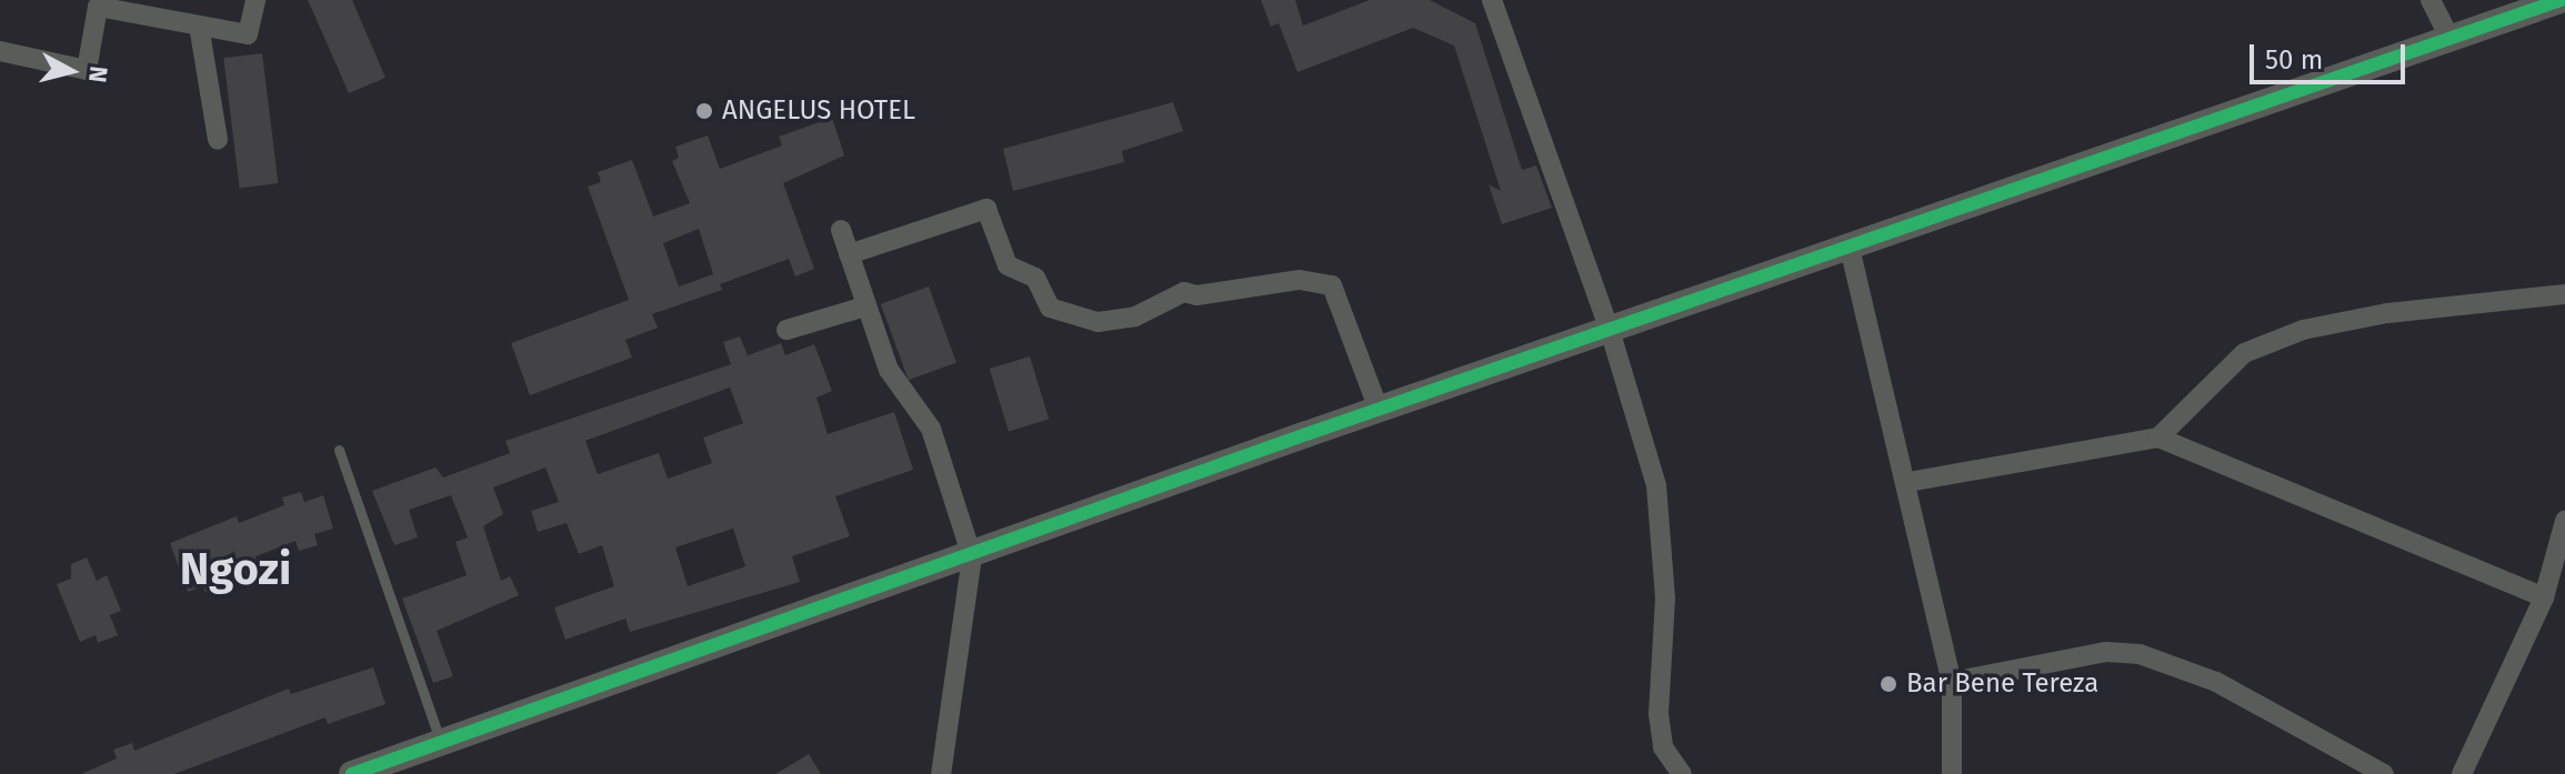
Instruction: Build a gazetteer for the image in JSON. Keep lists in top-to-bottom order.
{
  "districts": ["Ngozi"],
  "places": ["ANGELUS HOTEL", "Bar Bene Tereza"],
  "scale_bar": "50 m",
  "north": "right"
}
